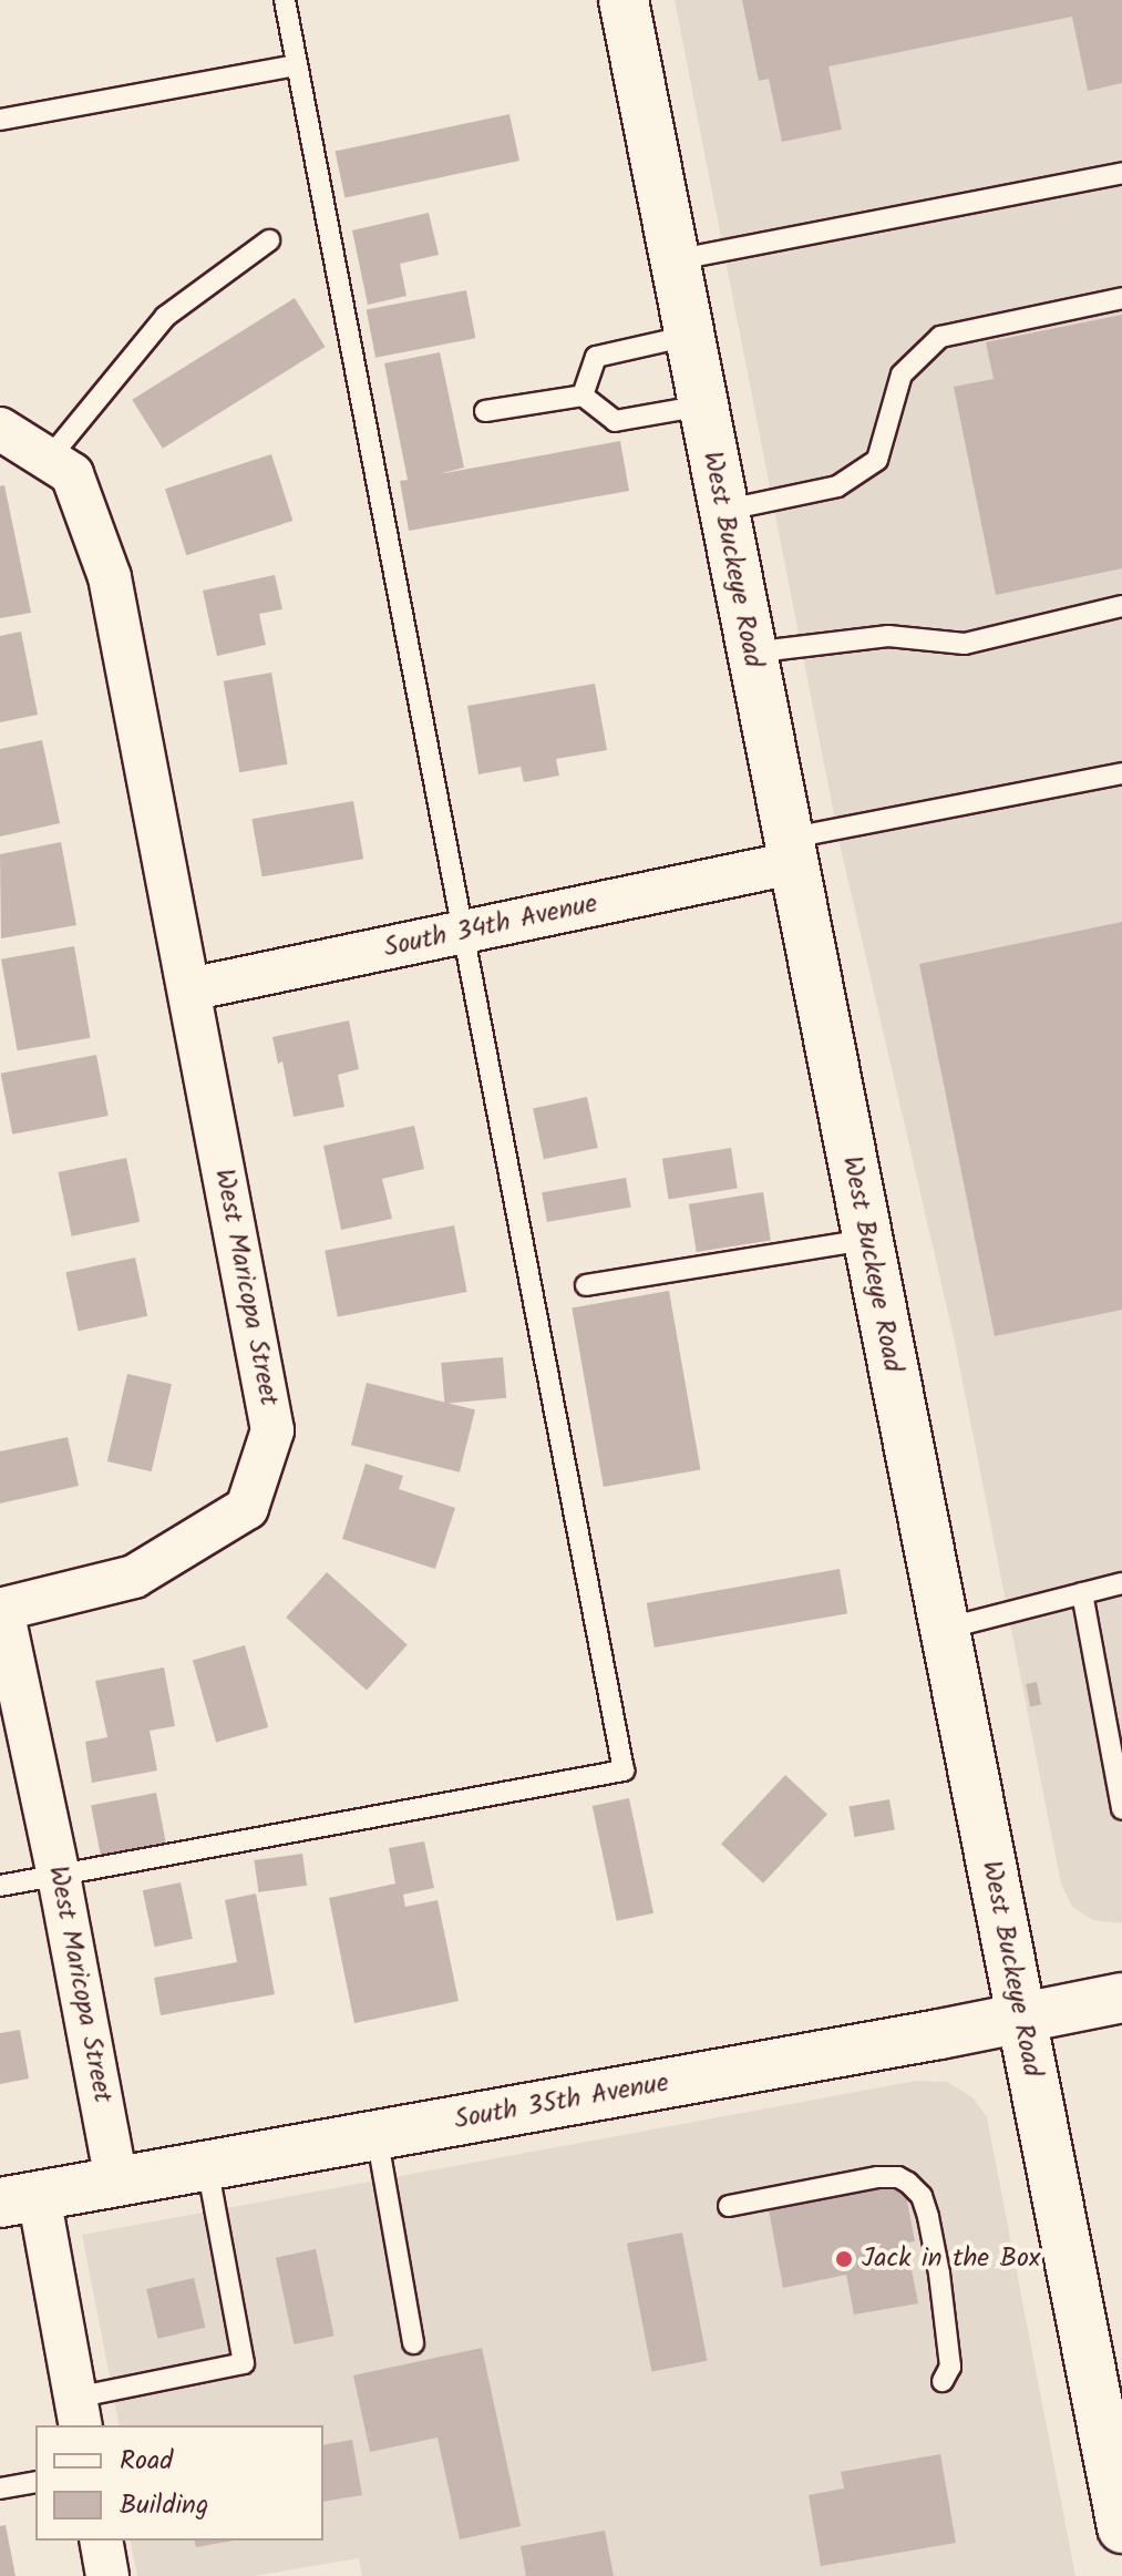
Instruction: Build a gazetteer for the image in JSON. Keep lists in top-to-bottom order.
{
  "streets": {
    "main road": ["West Buckeye Road", "South 35th Avenue"],
    "street": ["South 34th Avenue", "West Maricopa Street"]
  },
  "crossings": [
    ["West Buckeye Road", "South 34th Avenue"],
    ["West Buckeye Road", "South 35th Avenue"],
    ["South 34th Avenue", "West Maricopa Street"],
    ["West Maricopa Street", "South 35th Avenue"]
  ],
  "places": ["Jack in the Box"],
  "legend": ["Road", "Building"]
}
